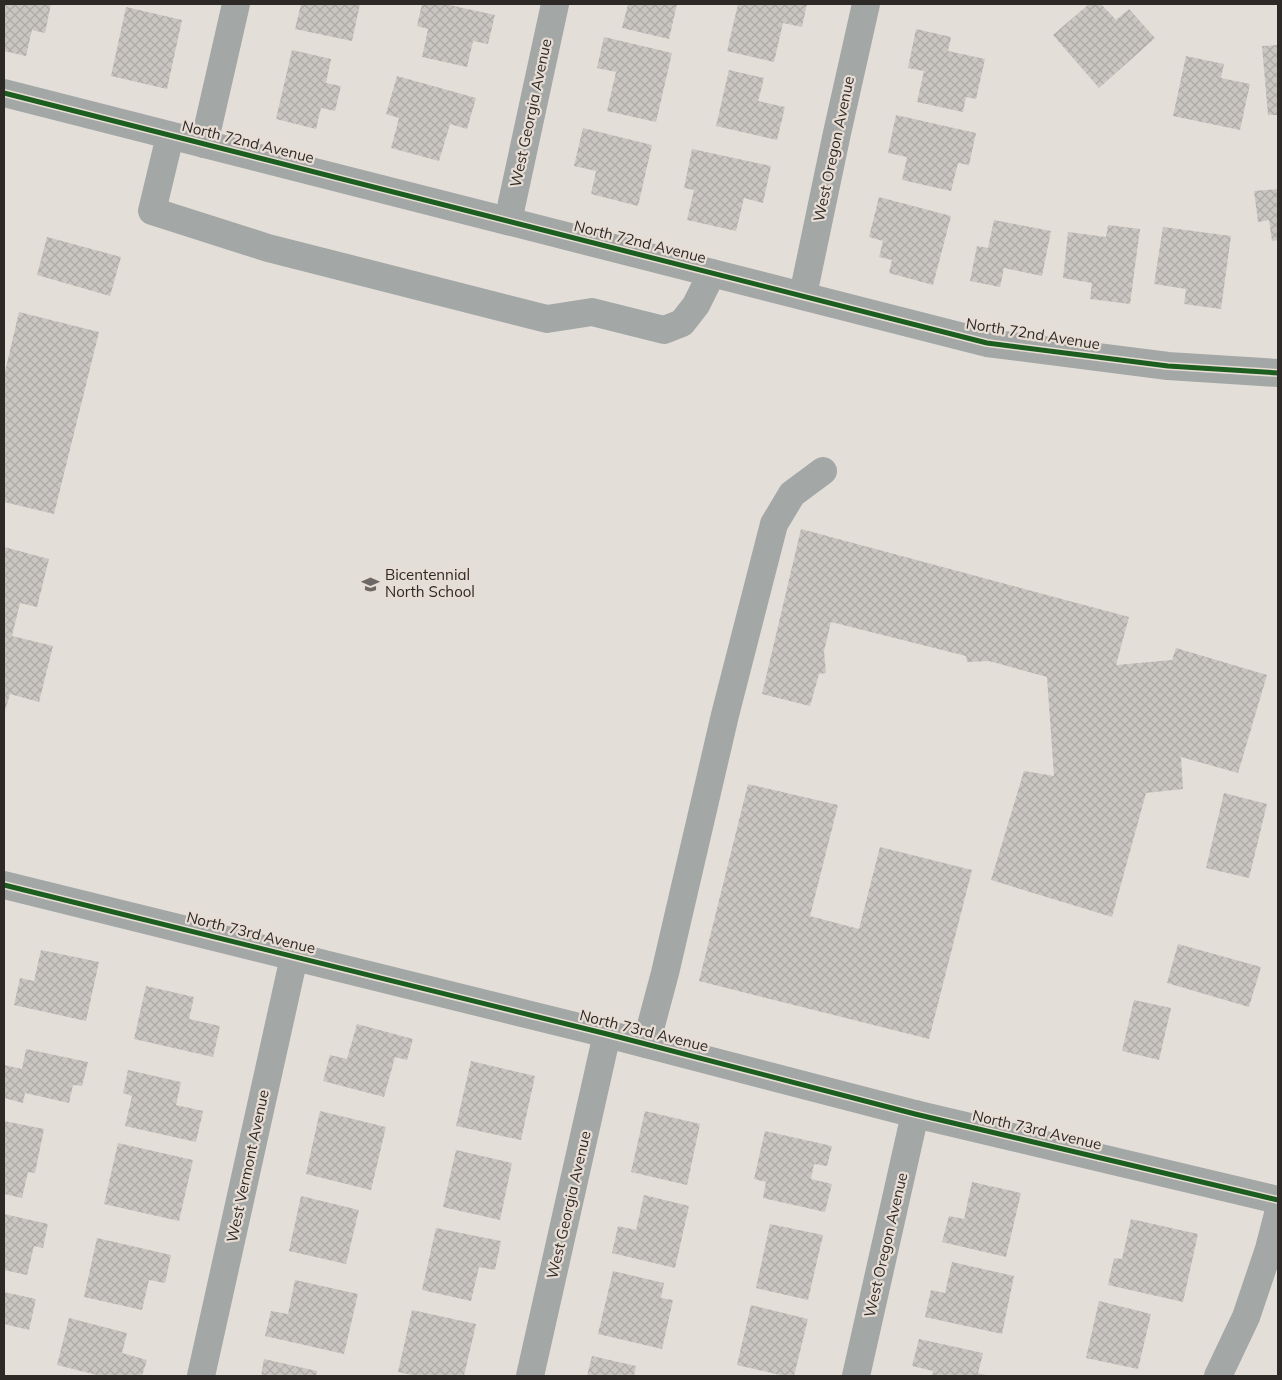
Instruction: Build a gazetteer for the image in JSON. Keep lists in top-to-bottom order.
{
  "streets": {
    "street": [
      "West Georgia Avenue",
      "North 72nd Avenue",
      "West Oregon Avenue",
      "North 73rd Avenue",
      "West Vermont Avenue"
    ]
  },
  "crossings": [
    ["West Georgia Avenue", "North 72nd Avenue"],
    ["West Georgia Avenue", "North 73rd Avenue"],
    ["North 72nd Avenue", "West Oregon Avenue"],
    ["West Oregon Avenue", "North 73rd Avenue"],
    ["North 73rd Avenue", "West Vermont Avenue"]
  ],
  "places": {
    "school or university": ["Bicentennial North School"]
  }
}
